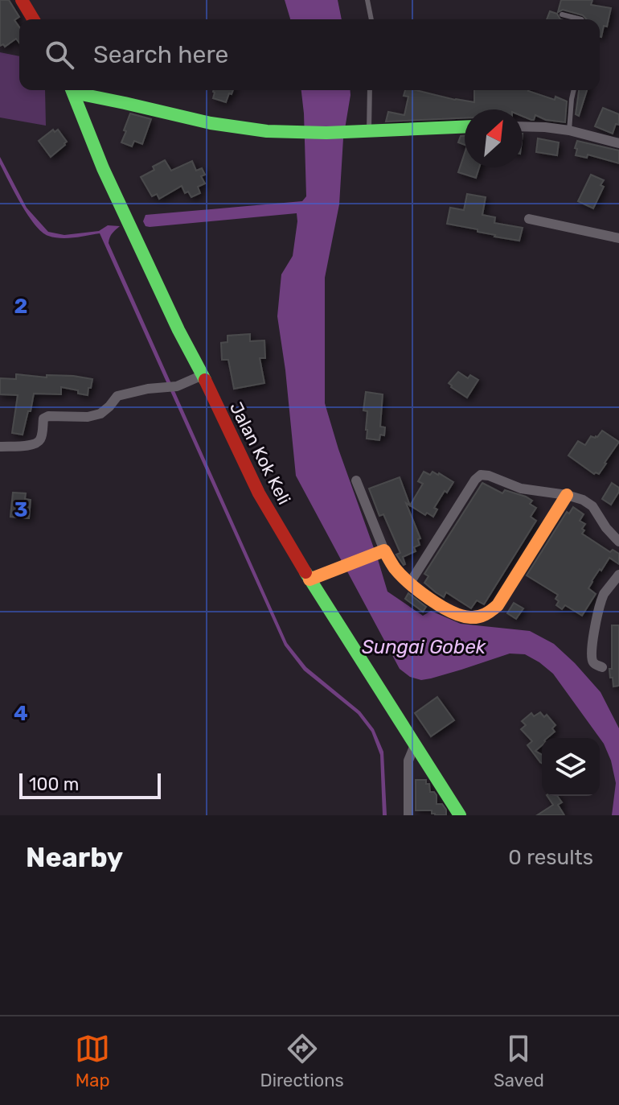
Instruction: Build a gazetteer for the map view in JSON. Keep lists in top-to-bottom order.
{
  "streets": {
    "street": ["Jalan Kok Keli"]
  },
  "water": ["Sungai Gobek"],
  "scale_bar": "100 m",
  "north": "top right",
  "page": {
    "search": "Search here",
    "scale": "100 m",
    "heading": ["Nearby", "0 results"],
    "nav": ["Map", "Directions", "Saved"]
  },
  "grid": {
    "rows": ["2", "3", "4"]
  }
}
